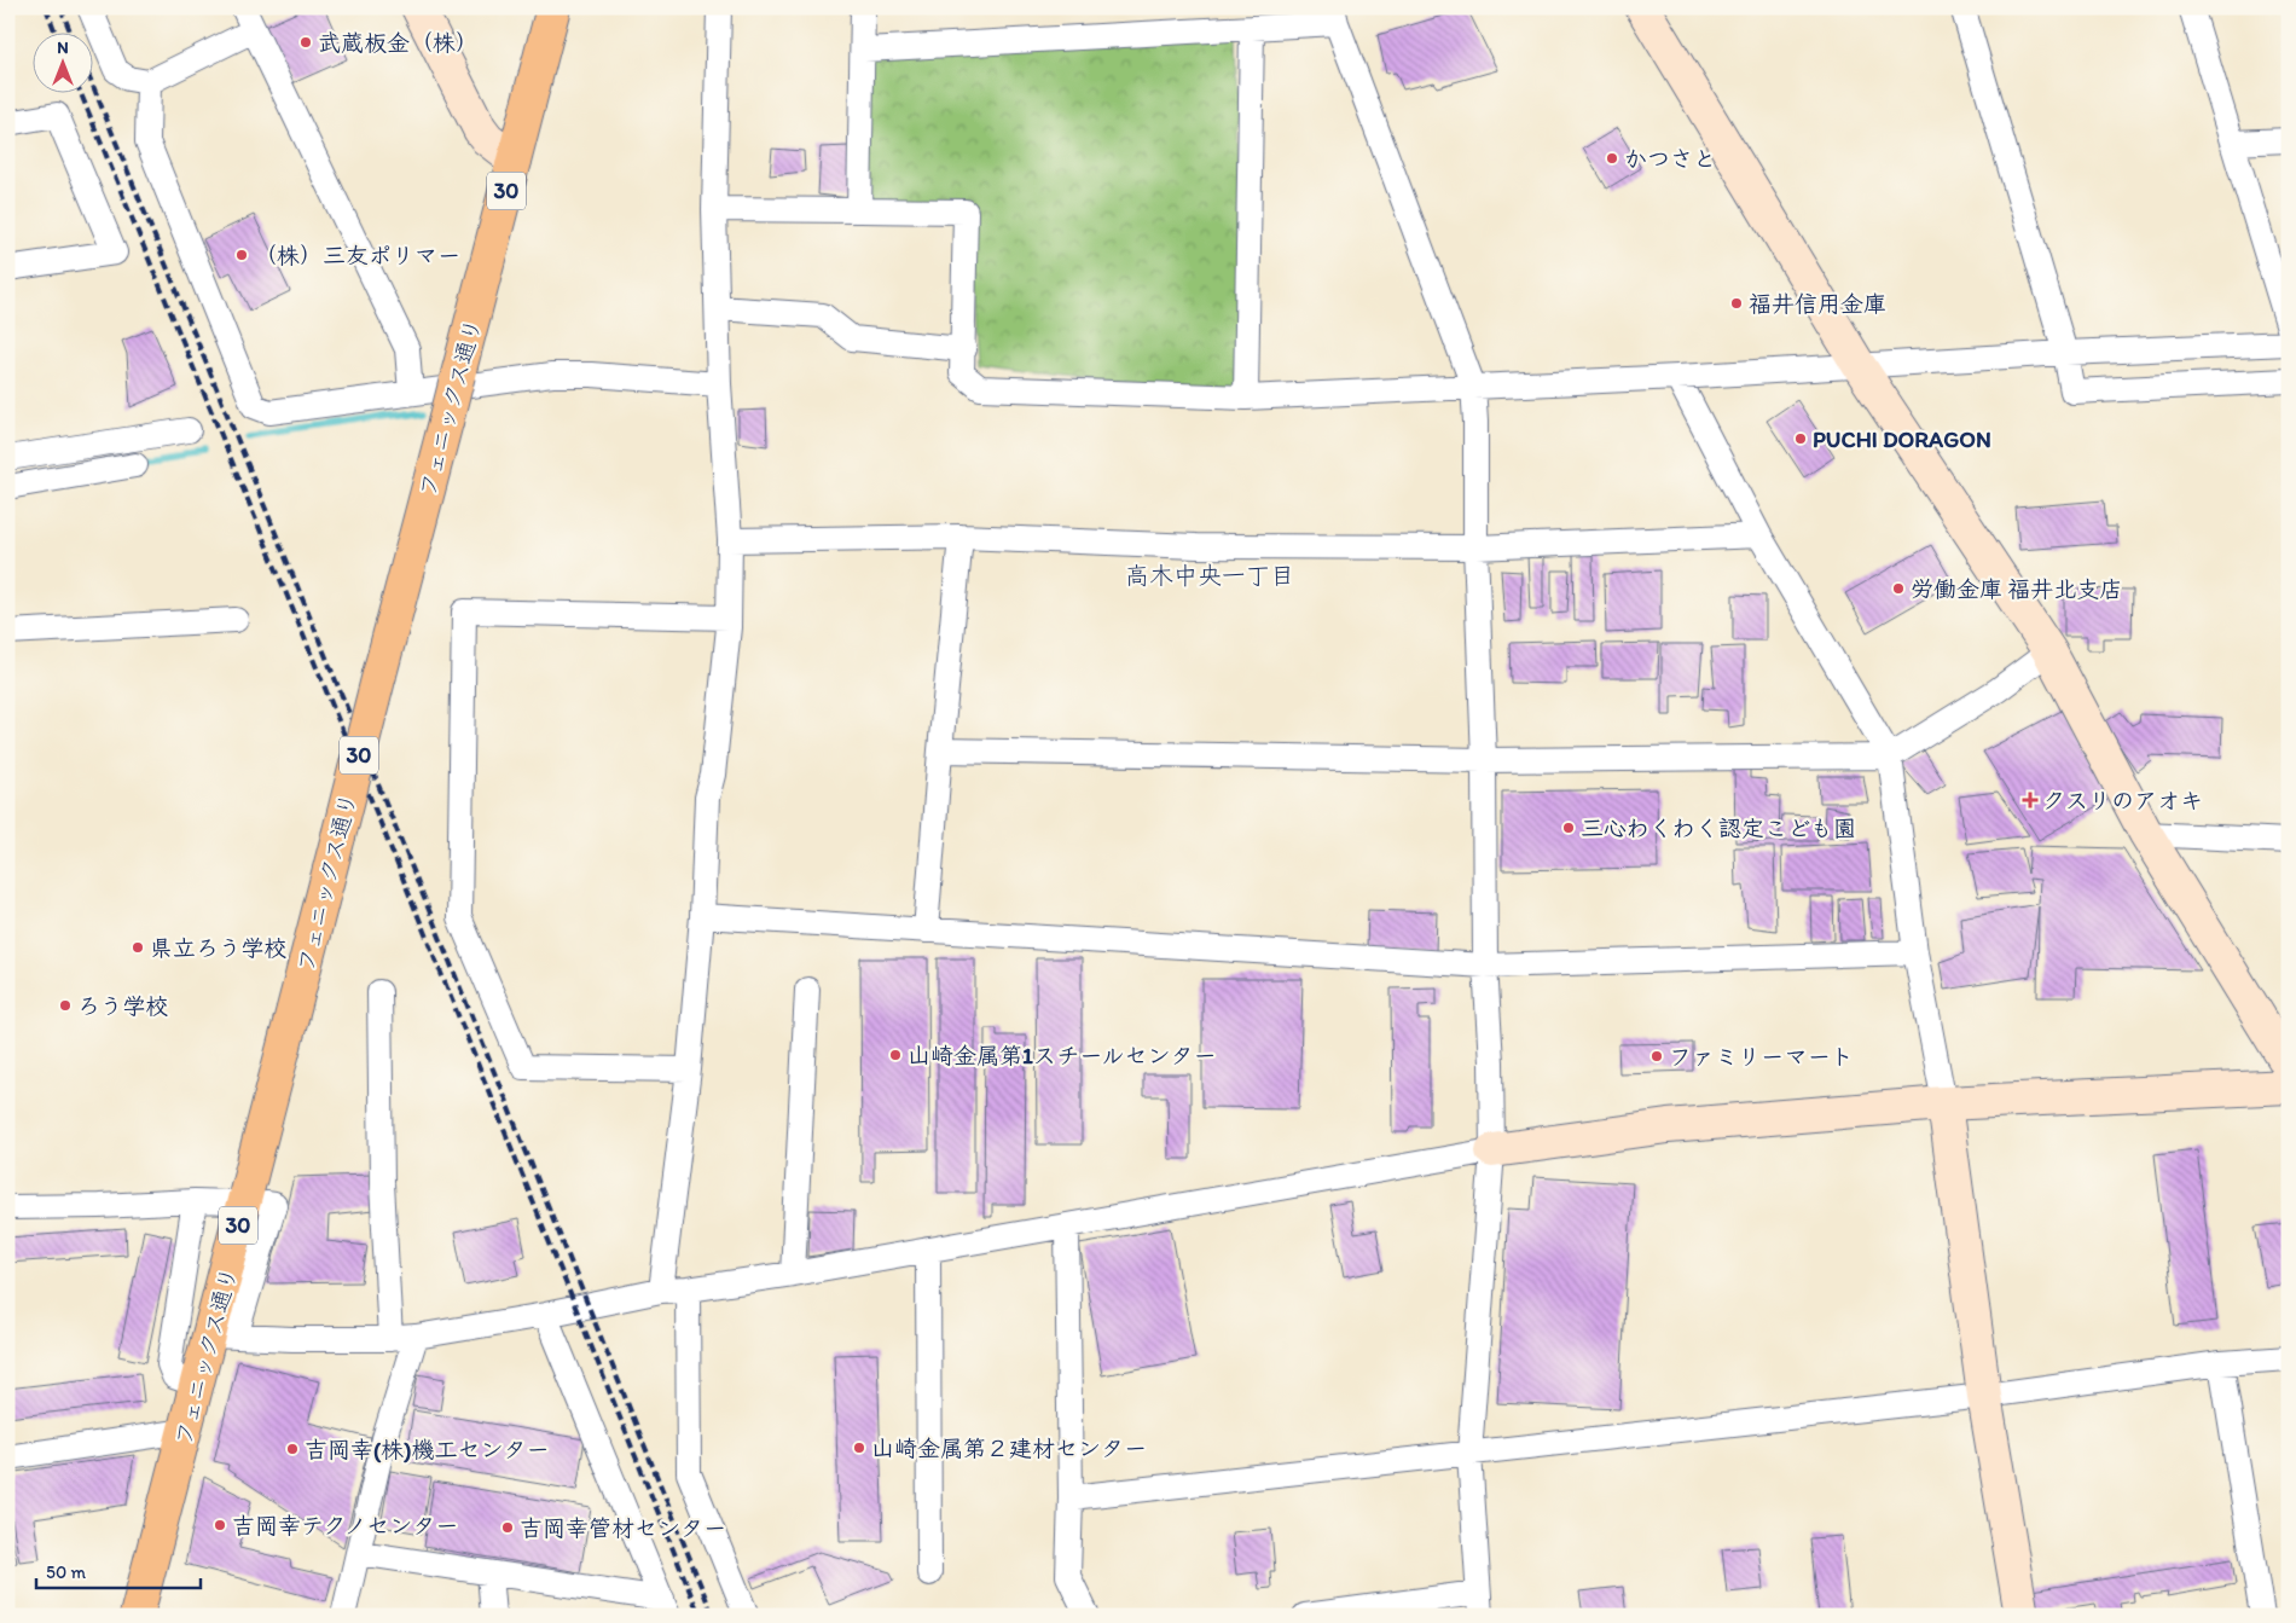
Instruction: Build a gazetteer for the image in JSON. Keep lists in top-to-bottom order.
{
  "streets": {
    "main road": ["30", "フェニックス通り"]
  },
  "districts": ["高木中央一丁目"],
  "places": {
    "other": [
      "武蔵板金（株）",
      "かつさと",
      "（株）三友ポリマー",
      "福井信用金庫",
      "PUCHI DORAGON",
      "労働金庫 福井北支店",
      "三心わくわく認定こども園",
      "県立ろう学校",
      "ろう学校",
      "山崎金属第1スチールセンター",
      "ファミリーマート",
      "山崎金属第２建材センター",
      "吉岡幸(株)機工センター",
      "吉岡幸テクノセンター",
      "吉岡幸管材センター"
    ],
    "health": ["クスリのアオキ"]
  },
  "scale_bar": "50 m",
  "north": "top"
}
